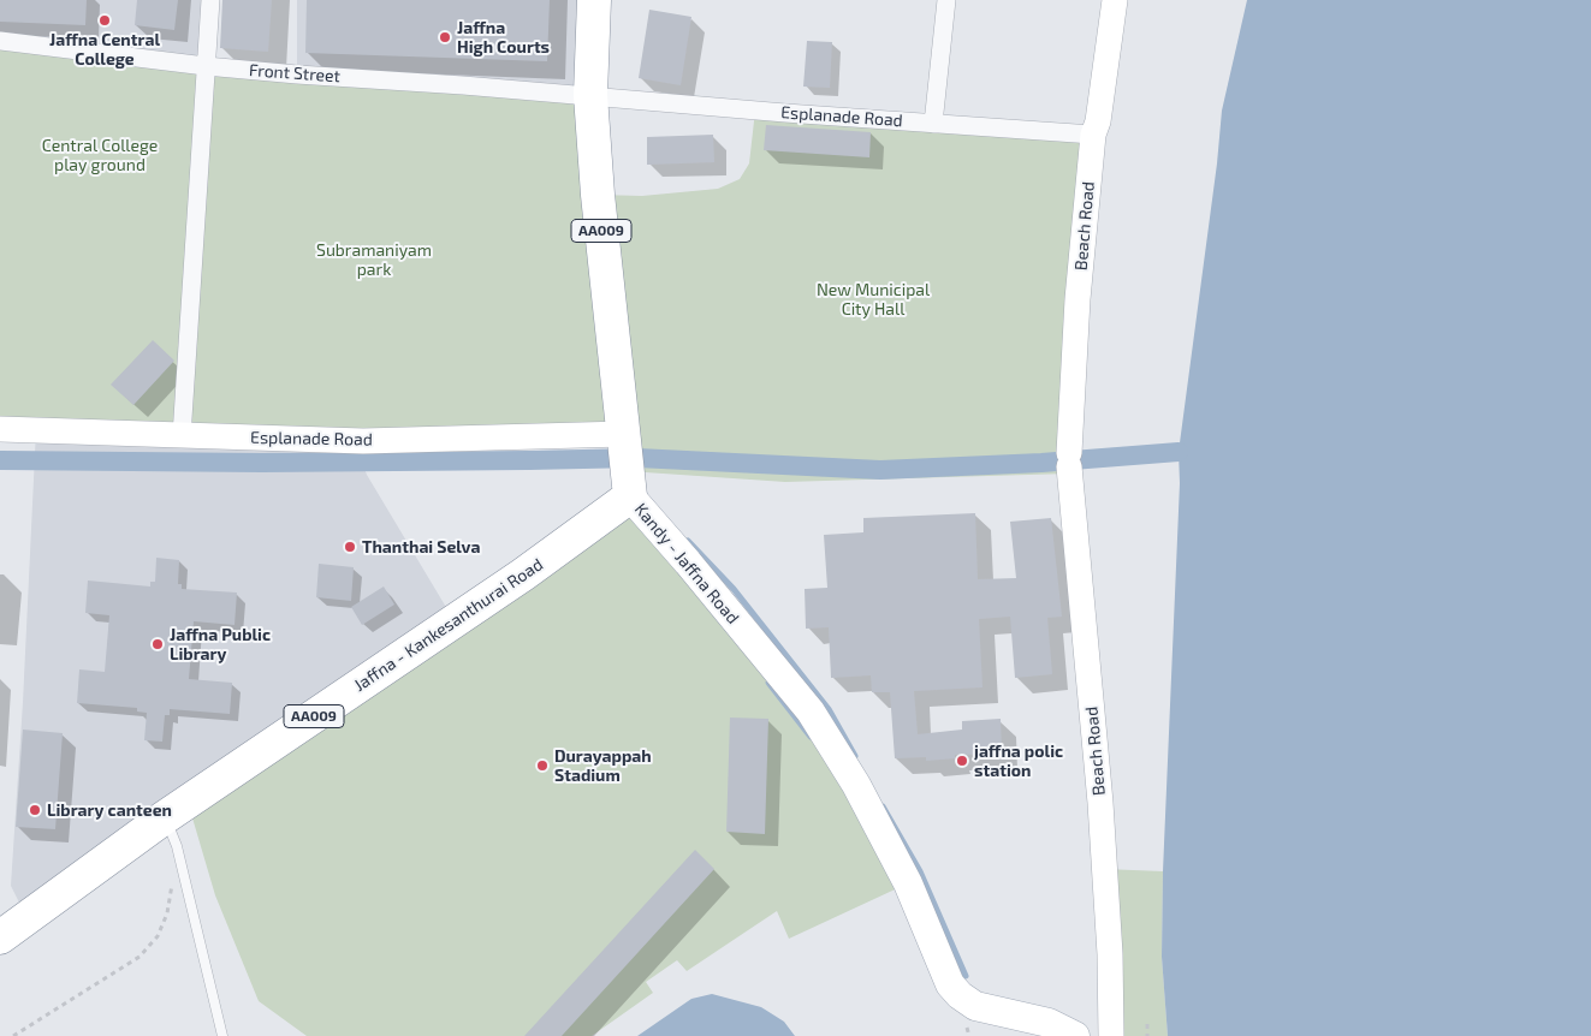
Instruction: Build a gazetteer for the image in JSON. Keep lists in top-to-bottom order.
{
  "streets": {
    "highway": ["AA009", "Kandy - Jaffna Road", "Jaffna - Kankesanthurai Road"],
    "main road": ["Esplanade Road", "Beach Road"],
    "street": ["Front Street"]
  },
  "crossings": [
    ["Front Street", "Esplanade Road"],
    ["Front Street", "Kandy - Jaffna Road"],
    ["Esplanade Road", "Beach Road"],
    ["Esplanade Road", "Kandy - Jaffna Road"],
    ["Kandy - Jaffna Road", "Jaffna - Kankesanthurai Road"]
  ],
  "parks": ["Central College play ground", "Subramaniyam park", "New Municipal City Hall"],
  "places": [
    "Jaffna Central College",
    "Jaffna High Courts",
    "Thanthai Selva",
    "Jaffna Public Library",
    "jaffna polic station",
    "Durayappah Stadium",
    "Library canteen"
  ]
}
